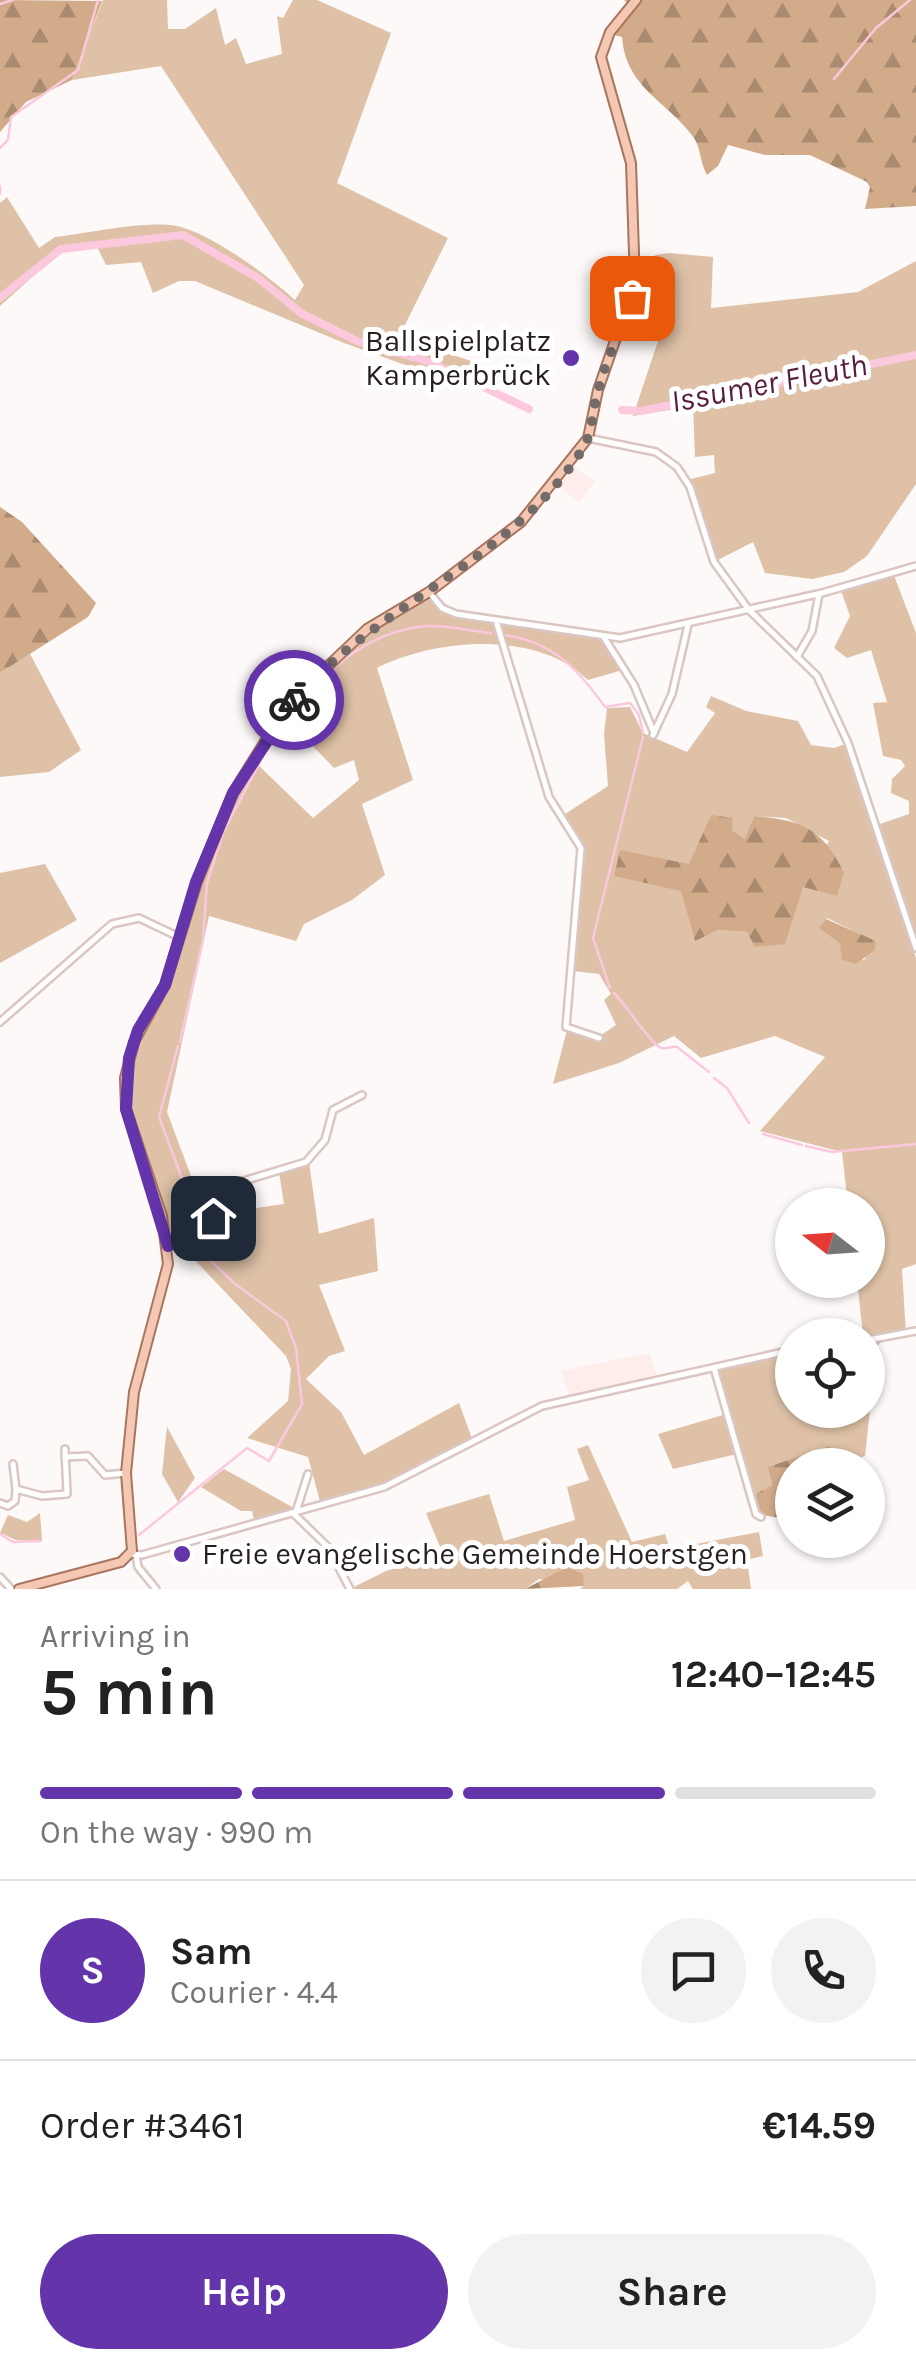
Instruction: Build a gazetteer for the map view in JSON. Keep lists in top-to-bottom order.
{
  "water": ["Issumer Fleuth"],
  "places": ["Ballspielplatz Kamperbrück", "Freie evangelische Gemeinde Hoerstgen"],
  "north": "left",
  "page": {
    "heading": ["5 min", "Arriving in", "12:40–12:45"],
    "panel": [
      "Sam",
      "Courier · 4.4",
      "Order #3461",
      "€14.59"
    ],
    "bar": "On the way · 990 m",
    "round": "S",
    "buttons": ["Help", "Share"]
  }
}
